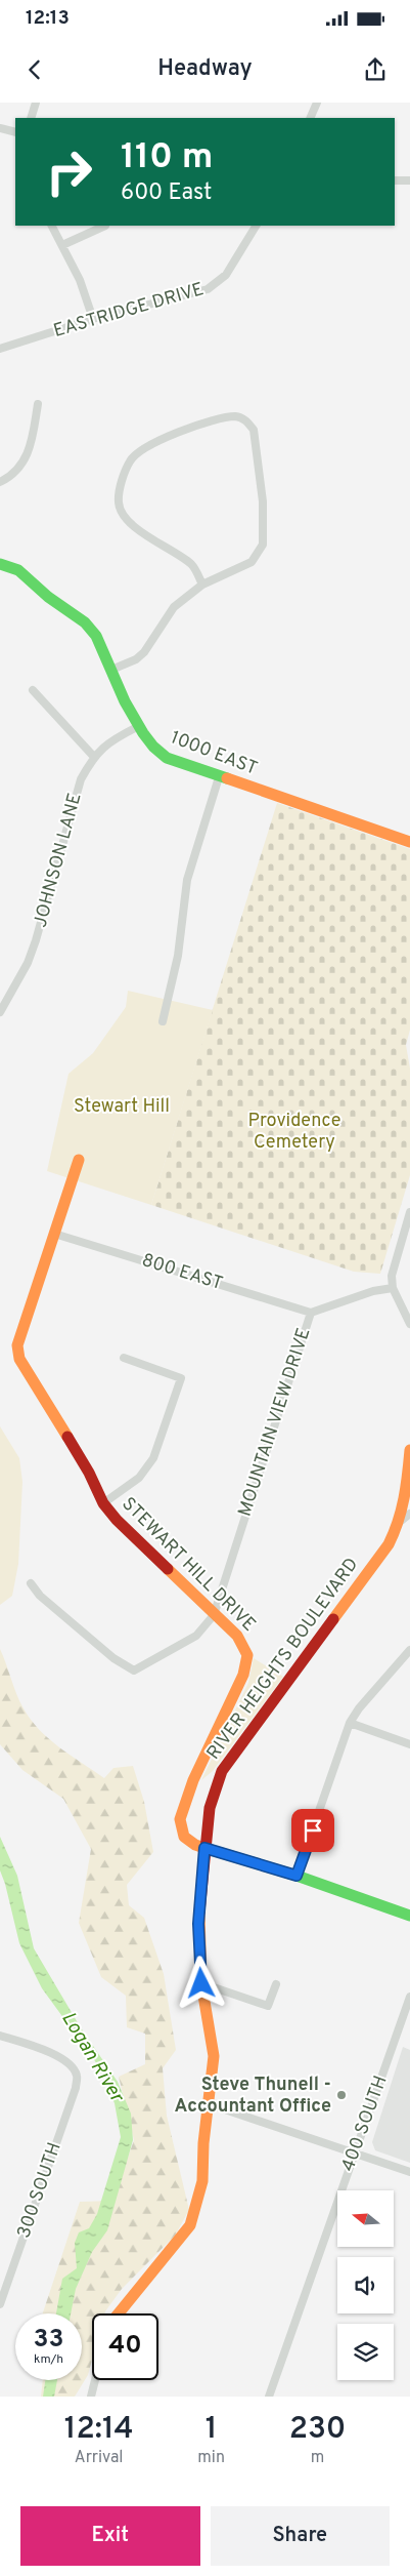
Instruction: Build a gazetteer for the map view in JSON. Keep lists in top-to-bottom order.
{
  "streets": {
    "street": [
      "EASTRIDGE DRIVE",
      "1000 EAST",
      "JOHNSON LANE",
      "800 EAST",
      "MOUNTAIN VIEW DRIVE",
      "STEWART HILL DRIVE",
      "RIVER HEIGHTS BOULEVARD",
      "400 SOUTH",
      "300 SOUTH"
    ]
  },
  "crossings": [
    ["1000 EAST", "JOHNSON LANE"],
    ["800 EAST", "MOUNTAIN VIEW DRIVE"],
    ["800 EAST", "STEWART HILL DRIVE"],
    ["MOUNTAIN VIEW DRIVE", "STEWART HILL DRIVE"],
    ["STEWART HILL DRIVE", "RIVER HEIGHTS BOULEVARD"]
  ],
  "water": ["Logan River"],
  "parks": ["Stewart Hill", "Providence Cemetery"],
  "places": ["Steve Thunell - Accountant Office"],
  "north": "left",
  "page": {
    "status": "12:13",
    "header": "Headway",
    "turn": ["110 m", "600 East"],
    "speed": "33 km/h",
    "limit": "40",
    "eta": [
      "12:14",
      "Arrival",
      "1",
      "min",
      "230",
      "m"
    ],
    "buttons": ["Exit", "Share"]
  }
}
